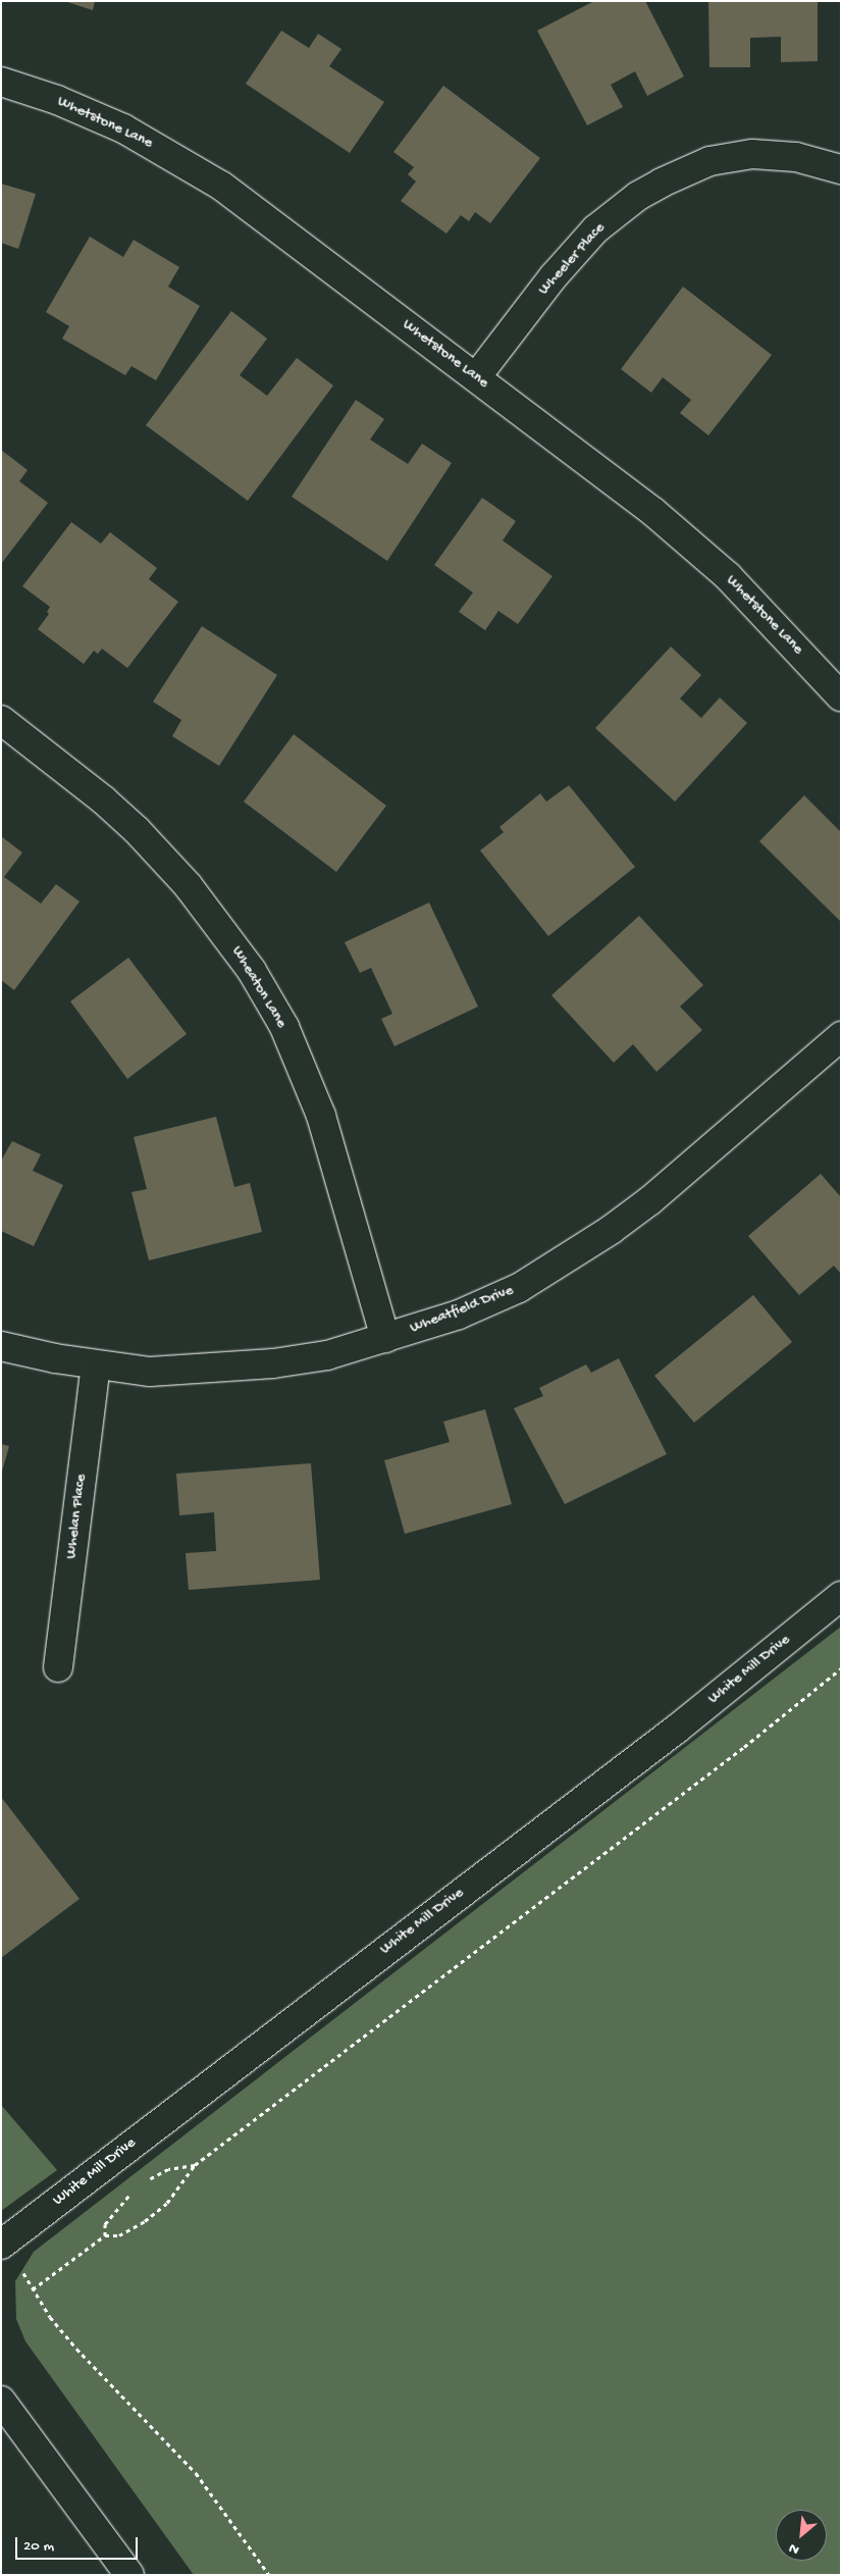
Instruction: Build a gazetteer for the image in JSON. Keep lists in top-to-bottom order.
{
  "streets": {
    "street": [
      "Whetstone Lane",
      "Wheeler Place",
      "Wheaton Lane",
      "Wheatfield Drive",
      "Whelan Place",
      "White Mill Drive"
    ]
  },
  "crossings": [
    ["Whetstone Lane", "Wheeler Place"],
    ["Wheaton Lane", "Wheatfield Drive"],
    ["Wheatfield Drive", "Whelan Place"]
  ],
  "scale_bar": "20 m",
  "north": "bottom left"
}
